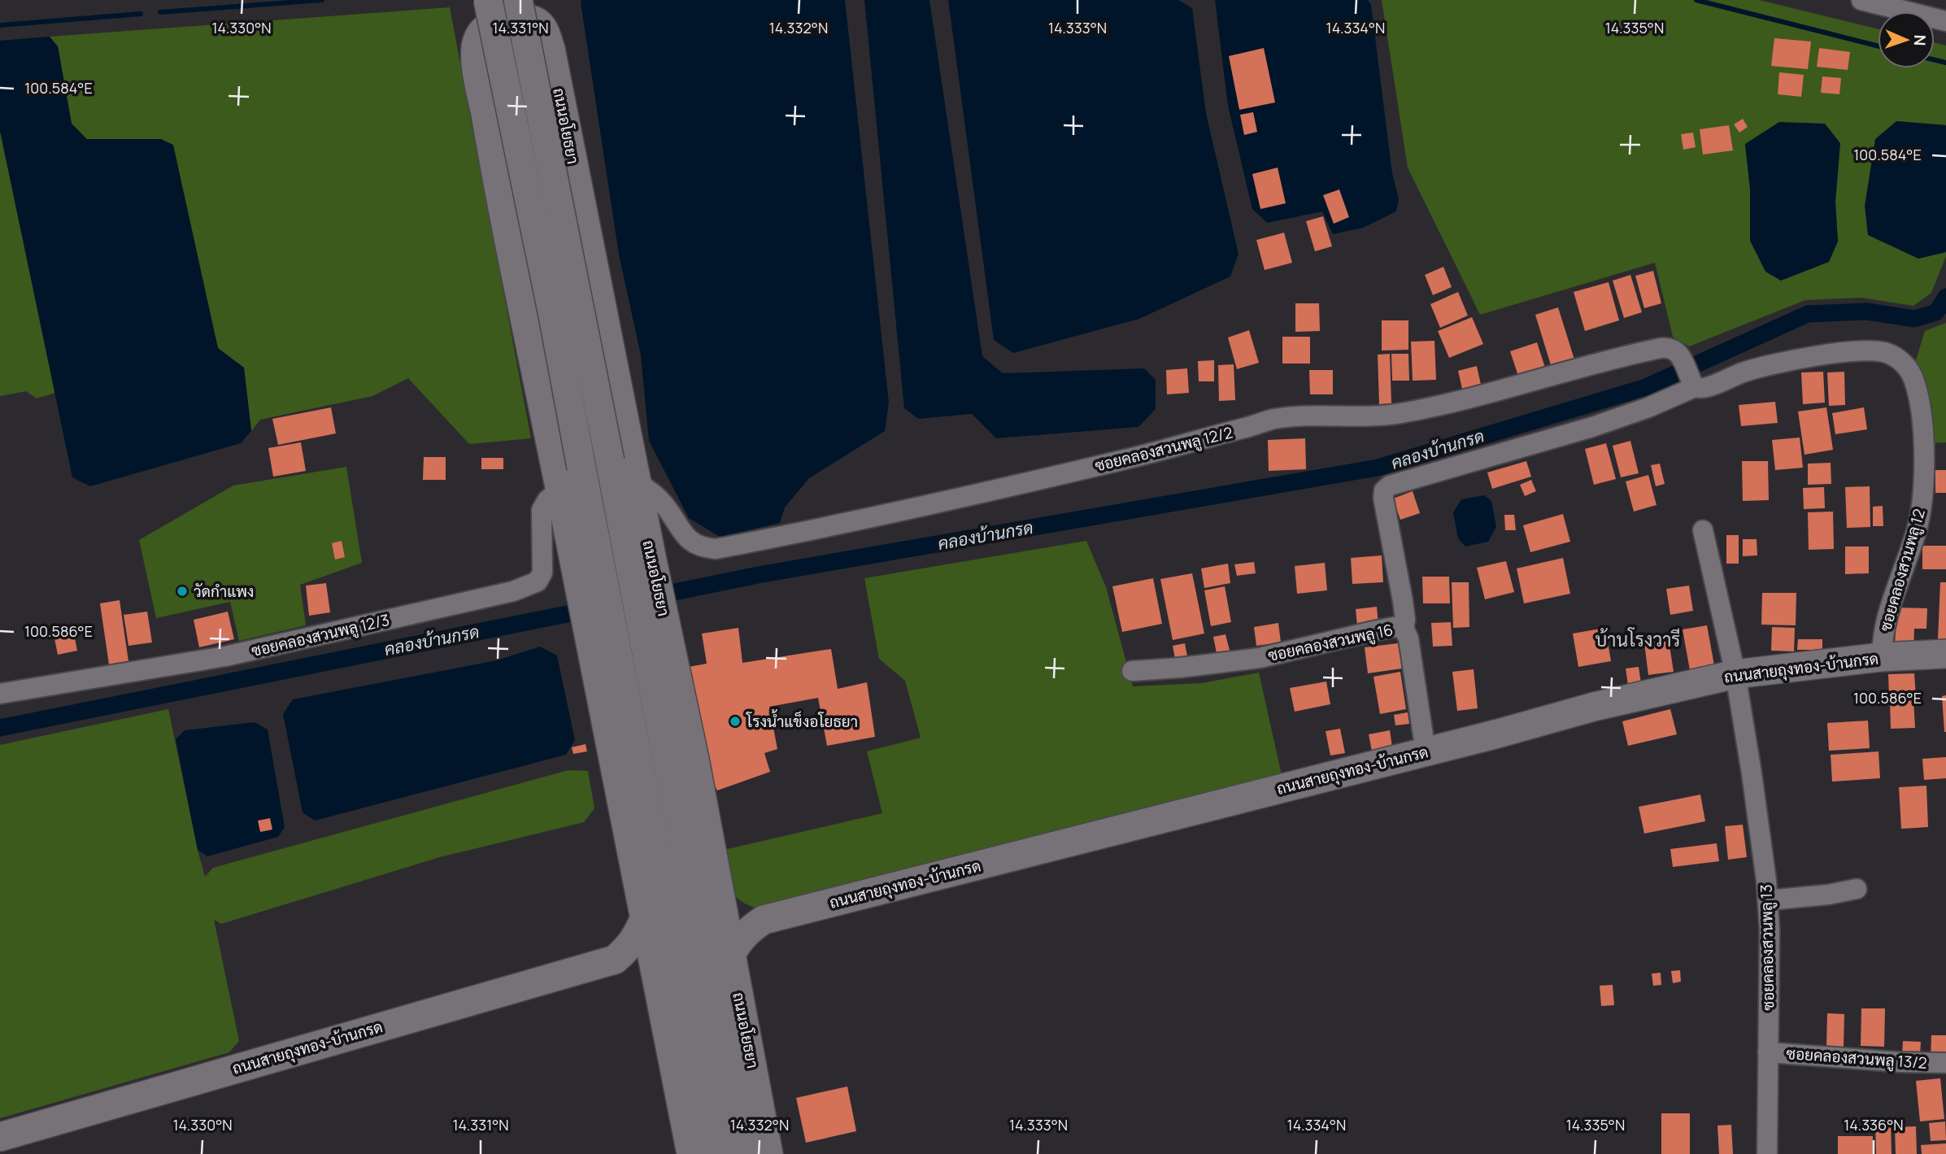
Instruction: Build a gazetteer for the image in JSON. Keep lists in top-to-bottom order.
{
  "streets": {
    "street": [
      "ถนนอโยธยา",
      "ซอยคลองสวนพลู 12/2",
      "ซอยคลองสวนพลู 12",
      "ซอยคลองสวนพลู 12/3",
      "ซอยคลองสวนพลู 16",
      "ถนนสายถุงทอง-บ้านกรด",
      "ซอยคลองสวนพลู 13",
      "ซอยคลองสวนพลู 13/2"
    ]
  },
  "crossings": [
    ["ถนนอโยธยา", "ซอยคลองสวนพลู 12/2"],
    ["ถนนอโยธยา", "ซอยคลองสวนพลู 12/3"],
    ["ถนนอโยธยา", "ถนนสายถุงทอง-บ้านกรด"],
    ["ซอยคลองสวนพลู 12/2", "ซอยคลองสวนพลู 12"],
    ["ซอยคลองสวนพลู 12", "ซอยคลองสวนพลู 16"],
    ["ซอยคลองสวนพลู 12", "ถนนสายถุงทอง-บ้านกรด"],
    ["ซอยคลองสวนพลู 16", "ถนนสายถุงทอง-บ้านกรด"],
    ["ถนนสายถุงทอง-บ้านกรด", "ซอยคลองสวนพลู 13"],
    ["ซอยคลองสวนพลู 13", "ซอยคลองสวนพลู 13/2"]
  ],
  "districts": ["บ้านโรงวารี"],
  "water": ["คลองบ้านกรด"],
  "places": ["วัดกำแพง", "โรงน้ำแข็งอโยธยา"],
  "north": "right",
  "coordinates": [
    "14.330°N",
    "14.331°N",
    "14.332°N",
    "14.333°N",
    "14.334°N",
    "14.335°N",
    "100.584°E",
    "100.586°E",
    "14.336°N"
  ]
}
